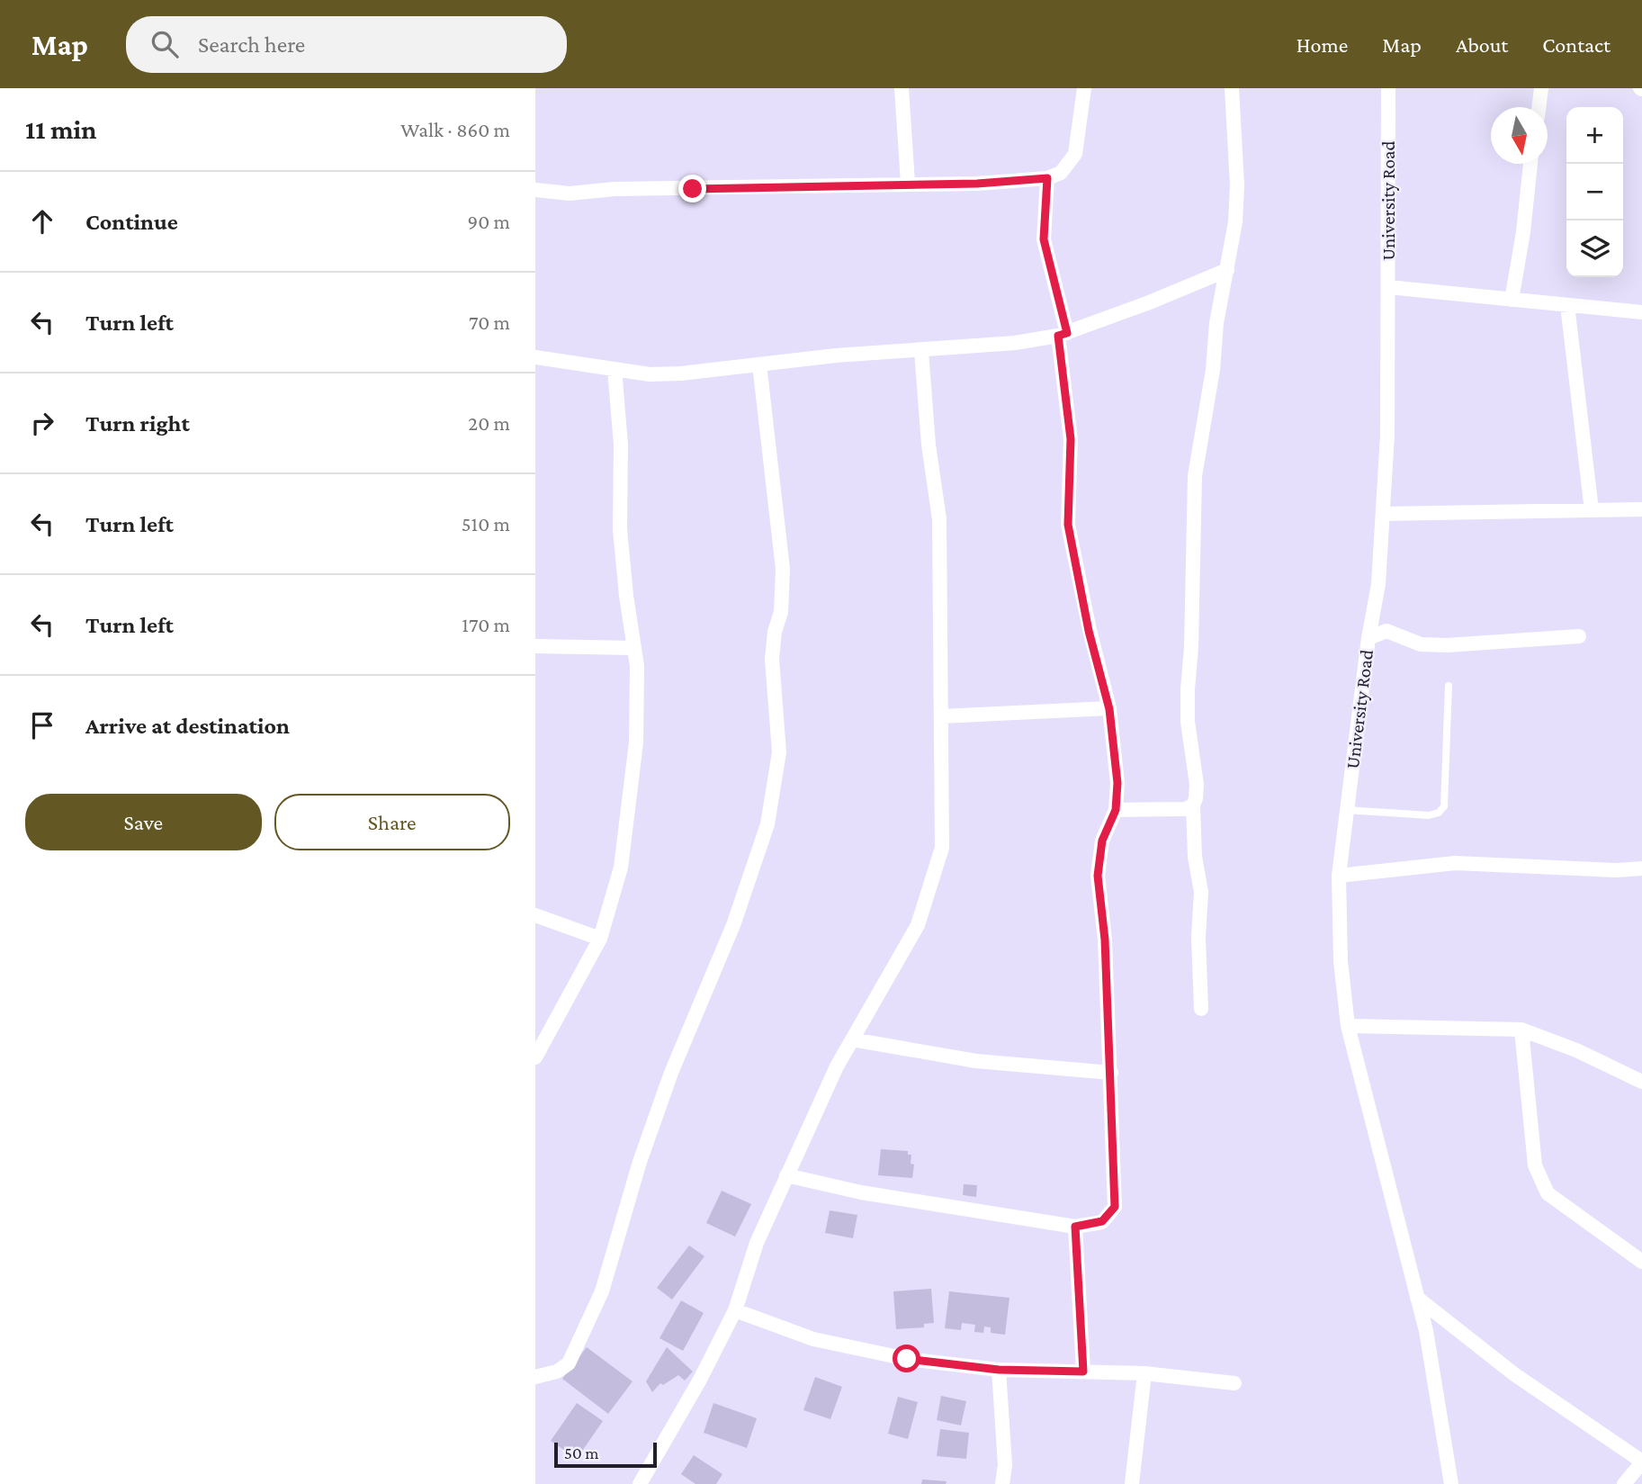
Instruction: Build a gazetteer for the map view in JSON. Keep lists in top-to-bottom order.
{
  "streets": {
    "street": ["University Road"]
  },
  "scale_bar": "50 m",
  "north": "bottom",
  "page": {
    "header": "Map",
    "search": "Search here",
    "nav": [
      "Home",
      "Map",
      "About",
      "Contact"
    ],
    "heading": ["11 min", "Walk · 860 m"],
    "map_buttons": ["+", "−"],
    "list": [
      ["Continue", "90 m"],
      ["Turn left", "70 m"],
      ["Turn right", "20 m"],
      ["Turn left", "510 m"],
      ["Turn left", "170 m"],
      "Arrive at destination"
    ],
    "buttons": ["Save", "Share"],
    "scale": "50 m"
  }
}
